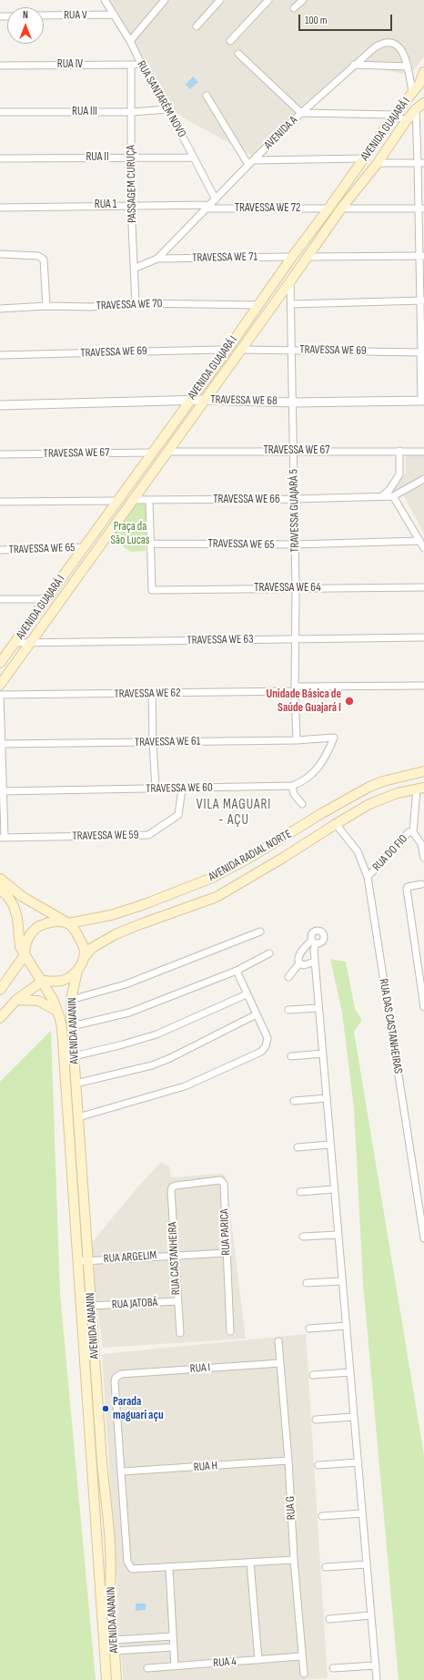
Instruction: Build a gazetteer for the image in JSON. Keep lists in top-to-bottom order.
{
  "streets": {
    "main road": ["AVENIDA GUAJARÁ I", "AVENIDA RADIAL NORTE", "AVENIDA ANANIN"],
    "street": [
      "RUA V",
      "RUA IV",
      "RUA SANTARÉM NOVO",
      "RUA III",
      "AVENIDA A",
      "RUA II",
      "PASSAGEM CURUÇA",
      "RUA 1",
      "TRAVESSA WE 72",
      "TRAVESSA WE 71",
      "TRAVESSA WE 70",
      "TRAVESSA WE 69",
      "TRAVESSA WE 68",
      "TRAVESSA WE 67",
      "TRAVESSA WE 66",
      "TRAVESSA GUAJARÁ 5",
      "TRAVESSA WE 65",
      "TRAVESSA WE 64",
      "TRAVESSA WE 63",
      "TRAVESSA WE 62",
      "TRAVESSA WE 61",
      "TRAVESSA WE 60",
      "TRAVESSA WE 59",
      "RUA DO FIO",
      "RUA DAS CASTANHEIRAS",
      "RUA PARICA",
      "RUA ARGELIM",
      "RUA CASTANHEIRA",
      "RUA JATOBÁ",
      "RUA I",
      "RUA H",
      "RUA G",
      "RUA 4"
    ]
  },
  "crossings": [
    ["RUA V", "RUA SANTARÉM NOVO"],
    ["RUA IV", "RUA SANTARÉM NOVO"],
    ["RUA IV", "PASSAGEM CURUÇA"],
    ["RUA SANTARÉM NOVO", "RUA III"],
    ["RUA SANTARÉM NOVO", "AVENIDA A"],
    ["RUA SANTARÉM NOVO", "RUA II"],
    ["RUA III", "PASSAGEM CURUÇA"],
    ["AVENIDA GUAJARÁ I", "AVENIDA A"],
    ["AVENIDA GUAJARÁ I", "TRAVESSA WE 72"],
    ["AVENIDA GUAJARÁ I", "TRAVESSA WE 71"],
    ["AVENIDA GUAJARÁ I", "TRAVESSA WE 70"],
    ["AVENIDA GUAJARÁ I", "TRAVESSA WE 69"],
    ["AVENIDA GUAJARÁ I", "TRAVESSA WE 68"],
    ["AVENIDA GUAJARÁ I", "TRAVESSA WE 67"],
    ["AVENIDA GUAJARÁ I", "TRAVESSA WE 66"],
    ["AVENIDA GUAJARÁ I", "TRAVESSA GUAJARÁ 5"],
    ["AVENIDA GUAJARÁ I", "TRAVESSA WE 65"],
    ["AVENIDA GUAJARÁ I", "TRAVESSA WE 63"],
    ["AVENIDA A", "PASSAGEM CURUÇA"],
    ["AVENIDA A", "RUA 1"],
    ["AVENIDA A", "TRAVESSA WE 72"],
    ["AVENIDA A", "TRAVESSA WE 71"],
    ["RUA II", "PASSAGEM CURUÇA"],
    ["PASSAGEM CURUÇA", "RUA 1"],
    ["PASSAGEM CURUÇA", "TRAVESSA WE 70"],
    ["RUA 1", "TRAVESSA WE 72"],
    ["TRAVESSA WE 69", "TRAVESSA GUAJARÁ 5"],
    ["TRAVESSA WE 68", "TRAVESSA GUAJARÁ 5"],
    ["TRAVESSA WE 67", "TRAVESSA GUAJARÁ 5"],
    ["TRAVESSA WE 66", "TRAVESSA GUAJARÁ 5"],
    ["TRAVESSA GUAJARÁ 5", "TRAVESSA WE 65"],
    ["TRAVESSA GUAJARÁ 5", "TRAVESSA WE 64"],
    ["TRAVESSA GUAJARÁ 5", "TRAVESSA WE 63"],
    ["TRAVESSA GUAJARÁ 5", "TRAVESSA WE 62"],
    ["TRAVESSA GUAJARÁ 5", "TRAVESSA WE 61"],
    ["TRAVESSA WE 65", "TRAVESSA WE 64"],
    ["TRAVESSA WE 61", "TRAVESSA WE 60"],
    ["TRAVESSA WE 60", "TRAVESSA WE 59"],
    ["RUA DO FIO", "RUA DAS CASTANHEIRAS"],
    ["AVENIDA RADIAL NORTE", "RUA DAS CASTANHEIRAS"],
    ["AVENIDA RADIAL NORTE", "AVENIDA ANANIN"],
    ["AVENIDA ANANIN", "RUA ARGELIM"],
    ["AVENIDA ANANIN", "RUA JATOBÁ"],
    ["RUA PARICA", "RUA ARGELIM"],
    ["RUA PARICA", "RUA CASTANHEIRA"],
    ["RUA ARGELIM", "RUA CASTANHEIRA"],
    ["RUA CASTANHEIRA", "RUA JATOBÁ"],
    ["RUA I", "RUA H"],
    ["RUA I", "RUA G"],
    ["RUA H", "RUA G"],
    ["RUA G", "RUA 4"]
  ],
  "districts": ["VILA MAGUARI - AÇU"],
  "parks": ["Praça da São Lucas"],
  "places": ["Unidade Básica de Saúde Guajará I", "Parada maguari açu"],
  "scale_bar": "100 m",
  "north": "top"
}
